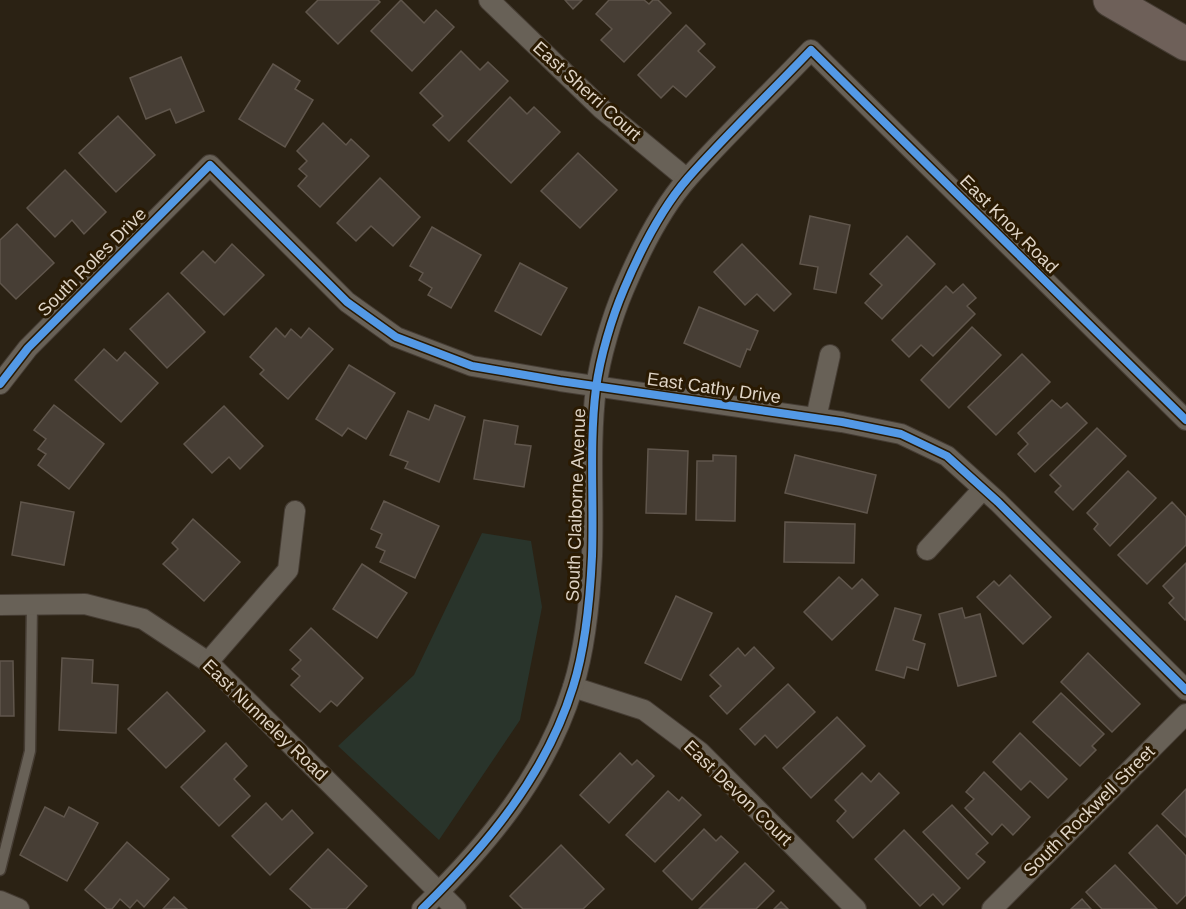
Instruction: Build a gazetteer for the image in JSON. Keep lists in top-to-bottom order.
{
  "streets": {
    "street": [
      "East Sherri Court",
      "East Knox Road",
      "South Roles Drive",
      "East Cathy Drive",
      "South Claiborne Avenue",
      "East Nunneley Road",
      "East Devon Court",
      "South Rockwell Street"
    ]
  },
  "crossings": [
    ["East Sherri Court", "South Claiborne Avenue"],
    ["East Knox Road", "South Claiborne Avenue"],
    ["South Roles Drive", "East Cathy Drive"],
    ["East Cathy Drive", "South Claiborne Avenue"],
    ["South Claiborne Avenue", "East Nunneley Road"],
    ["South Claiborne Avenue", "East Devon Court"]
  ]
}
